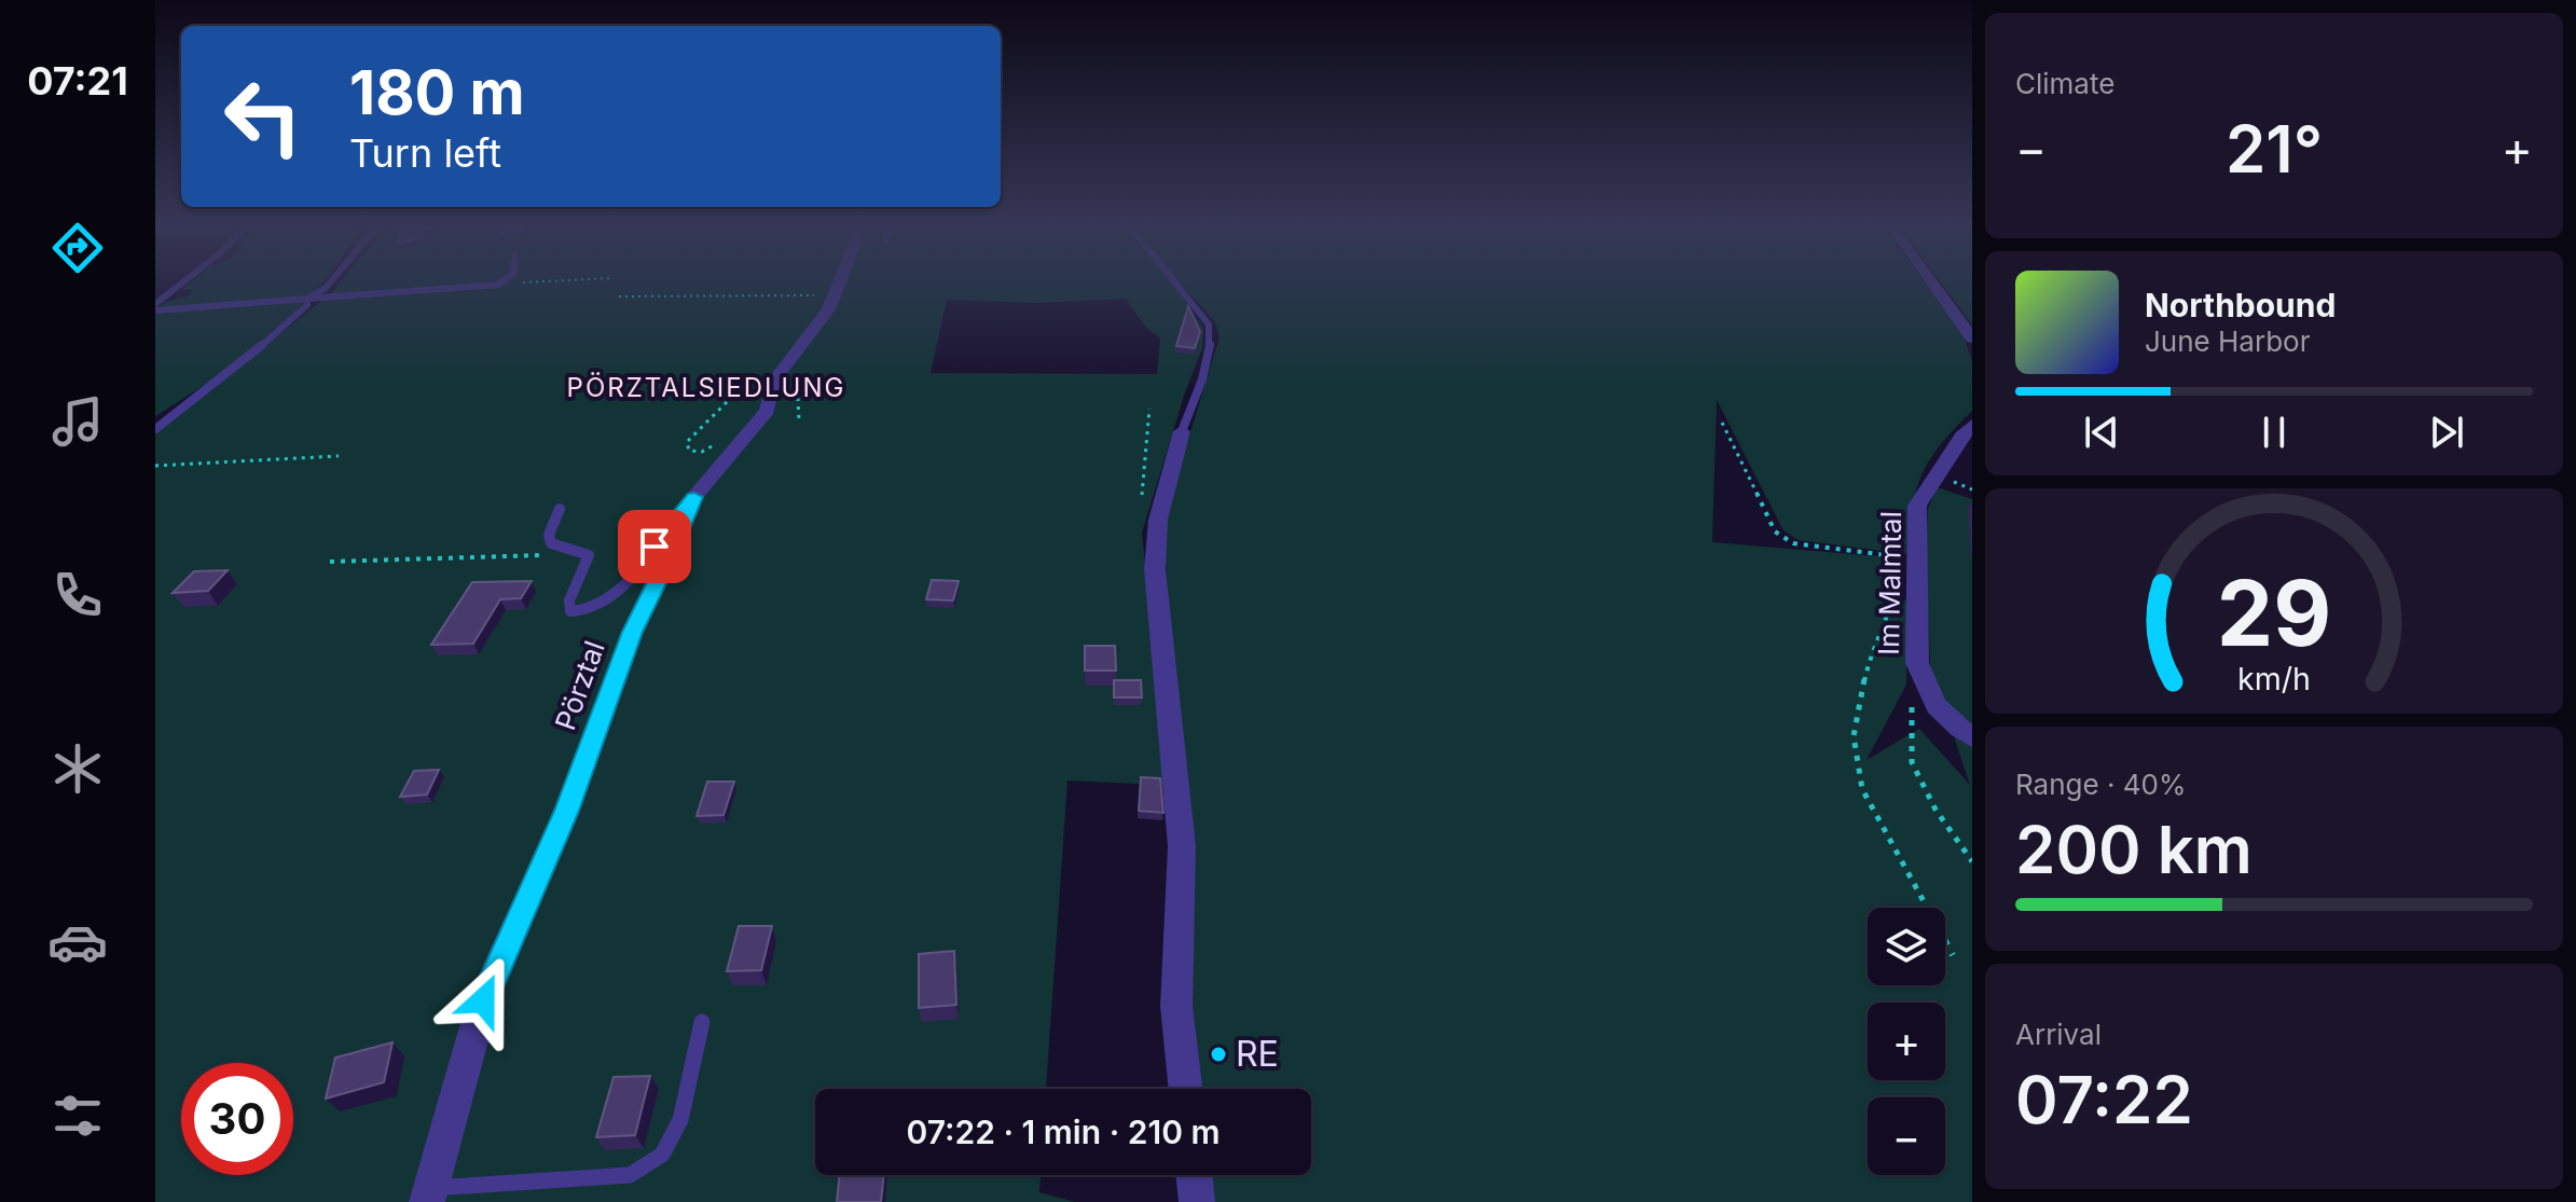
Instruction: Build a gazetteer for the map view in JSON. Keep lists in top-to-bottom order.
{
  "streets": {
    "street": ["Im Malmtal", "Pörztal"]
  },
  "districts": ["PÖRZTALSIEDLUNG"],
  "places": ["RE"],
  "page": {
    "tabs": "07:21",
    "tile": [
      "Climate",
      ["Range · 40%", "200 km"],
      ["Arrival", "07:22"]
    ],
    "turn": ["180 m", "Turn left"],
    "heat": ["−", "21°", "+"],
    "song": ["Northbound", "June Harbor"],
    "map_buttons": ["+", "−"],
    "limit": "30",
    "trip": "07:22 · 1 min · 210 m",
    "gauge": ["29", "km/h"]
  }
}
